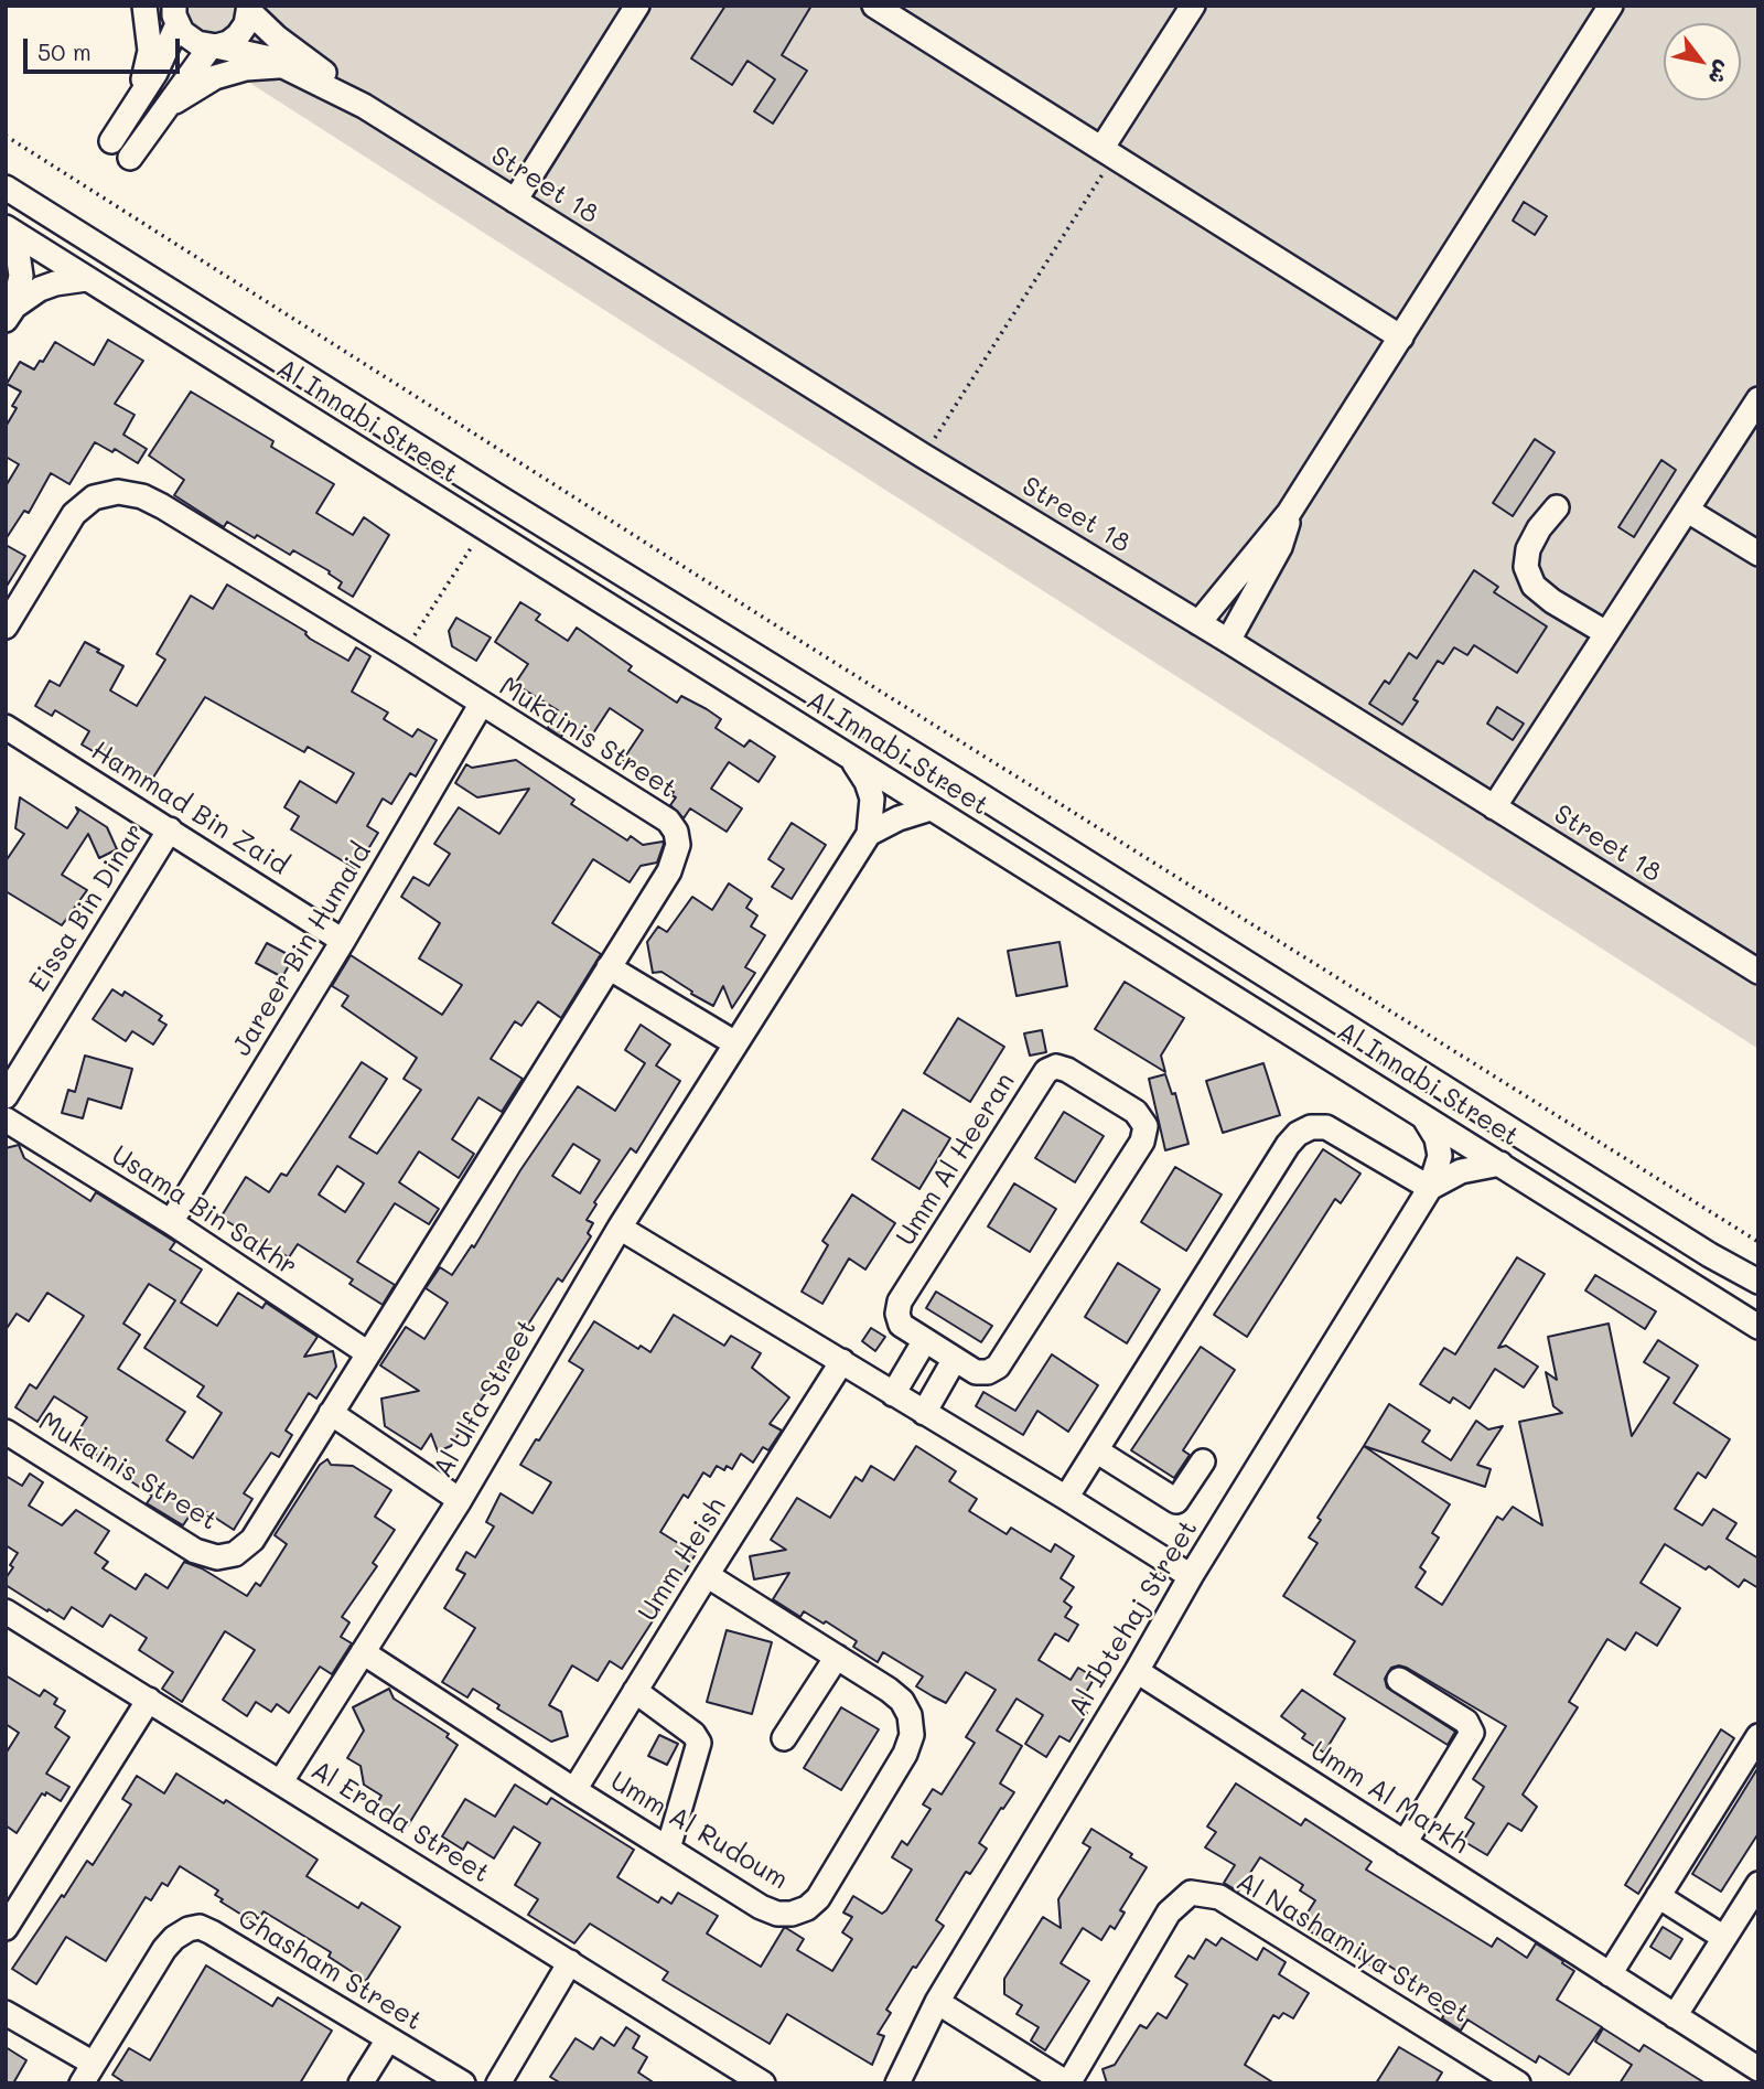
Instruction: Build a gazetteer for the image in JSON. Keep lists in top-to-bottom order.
{
  "streets": {
    "street": [
      "Street 18",
      "Al Innabi Street",
      "Mukainis Street",
      "Hammad Bin Zaid",
      "Eissa Bin Dinar",
      "Jareer Bin Humaid",
      "Umm Al Heeran",
      "Usama Bin Sakhr",
      "Al Ulfa Street",
      "Umm Heish",
      "Al Ibtehaj Street",
      "Umm Al Markh",
      "Al Erada Street",
      "Umm Al Rudoum",
      "Al Nashamiya Street",
      "Ghasham Street"
    ]
  },
  "crossings": [
    ["Al Innabi Street", "Al Ulfa Street"],
    ["Al Innabi Street", "Al Ibtehaj Street"],
    ["Mukainis Street", "Jareer Bin Humaid"],
    ["Mukainis Street", "Usama Bin Sakhr"],
    ["Hammad Bin Zaid", "Eissa Bin Dinar"],
    ["Hammad Bin Zaid", "Jareer Bin Humaid"],
    ["Jareer Bin Humaid", "Usama Bin Sakhr"],
    ["Al Ulfa Street", "Al Erada Street"],
    ["Al Ulfa Street", "Umm Al Rudoum"],
    ["Umm Heish", "Umm Al Rudoum"],
    ["Al Ibtehaj Street", "Umm Al Markh"],
    ["Al Ibtehaj Street", "Al Nashamiya Street"]
  ],
  "scale_bar": "50 m",
  "north": "bottom right"
}
